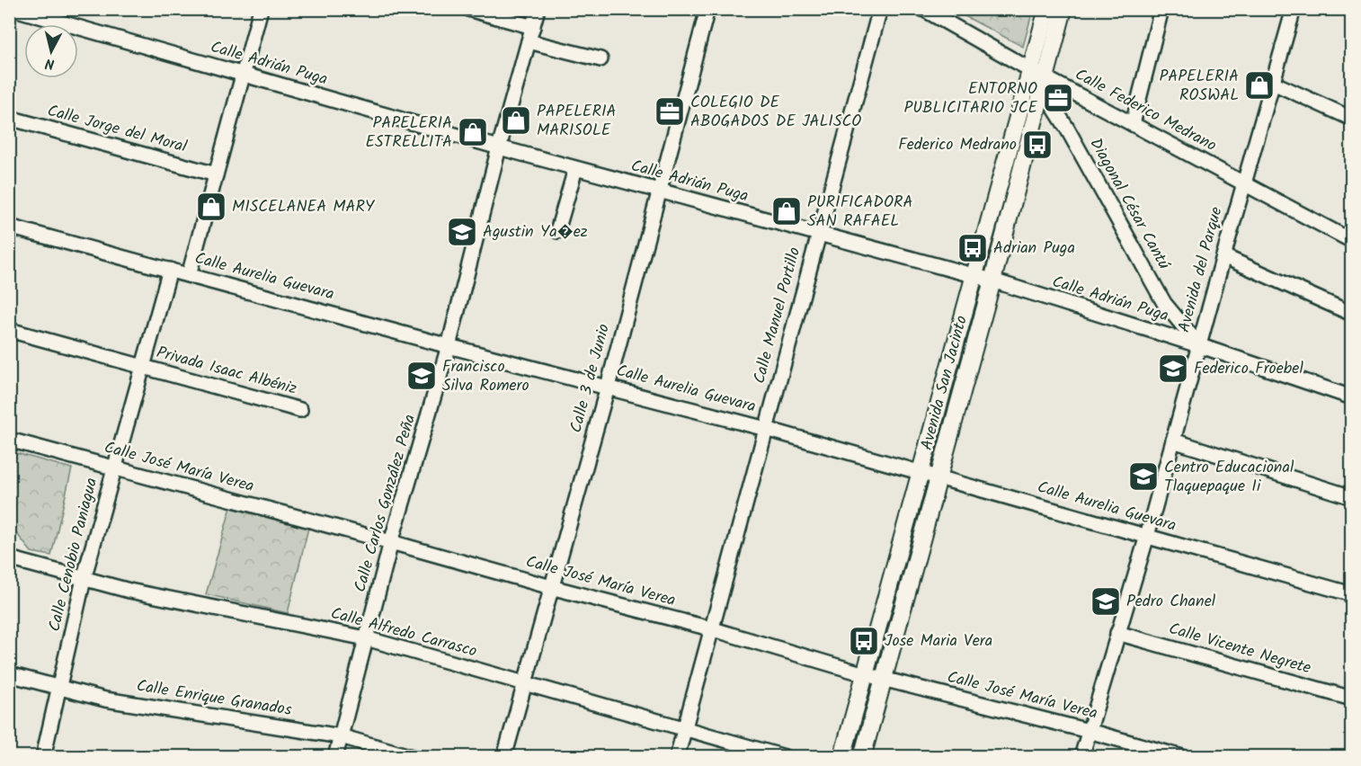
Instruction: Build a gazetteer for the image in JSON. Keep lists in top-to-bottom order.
{
  "streets": {
    "main road": ["Avenida San Jacinto"],
    "street": [
      "Calle Adrián Puga",
      "Calle Federico Medrano",
      "Calle Jorge del Moral",
      "Diagonal César Cantú",
      "Avenida del Parque",
      "Calle Aurelia Guevara",
      "Calle Manuel Portillo",
      "Privada Isaac Albéniz",
      "Calle 3 de Junio",
      "Calle José María Verea",
      "Calle Carlos González Peña",
      "Calle Cenobio Paniagua",
      "Calle Alfredo Carrasco",
      "Calle Vicente Negrete",
      "Calle Enrique Granados"
    ]
  },
  "crossings": [
    ["Calle Adrián Puga", "Diagonal César Cantú"],
    ["Calle Adrián Puga", "Avenida del Parque"],
    ["Calle Adrián Puga", "Calle Manuel Portillo"],
    ["Calle Adrián Puga", "Calle 3 de Junio"],
    ["Calle Adrián Puga", "Avenida San Jacinto"],
    ["Calle Adrián Puga", "Calle Carlos González Peña"],
    ["Calle Federico Medrano", "Diagonal César Cantú"],
    ["Calle Federico Medrano", "Avenida del Parque"],
    ["Calle Federico Medrano", "Avenida San Jacinto"],
    ["Diagonal César Cantú", "Avenida del Parque"],
    ["Diagonal César Cantú", "Avenida San Jacinto"],
    ["Avenida del Parque", "Calle Aurelia Guevara"],
    ["Avenida del Parque", "Calle José María Verea"],
    ["Avenida del Parque", "Calle Vicente Negrete"],
    ["Calle Aurelia Guevara", "Calle Manuel Portillo"],
    ["Calle Aurelia Guevara", "Calle 3 de Junio"],
    ["Calle Aurelia Guevara", "Avenida San Jacinto"],
    ["Calle Aurelia Guevara", "Calle Carlos González Peña"],
    ["Calle Aurelia Guevara", "Calle Cenobio Paniagua"],
    ["Calle Manuel Portillo", "Calle José María Verea"],
    ["Calle Manuel Portillo", "Calle Alfredo Carrasco"],
    ["Privada Isaac Albéniz", "Calle Cenobio Paniagua"],
    ["Calle 3 de Junio", "Calle José María Verea"],
    ["Calle 3 de Junio", "Calle Alfredo Carrasco"],
    ["Avenida San Jacinto", "Calle José María Verea"],
    ["Calle José María Verea", "Calle Carlos González Peña"],
    ["Calle José María Verea", "Calle Cenobio Paniagua"],
    ["Calle Carlos González Peña", "Calle Alfredo Carrasco"],
    ["Calle Carlos González Peña", "Calle Enrique Granados"],
    ["Calle Cenobio Paniagua", "Calle Alfredo Carrasco"],
    ["Calle Cenobio Paniagua", "Calle Enrique Granados"]
  ],
  "places": {
    "shop": [
      "PAPELERIA ROSWAL",
      "PAPELERIA MARISOLE",
      "PAPELERIA ESTRELLITA",
      "MISCELANEA MARY",
      "PURIFICADORA SAN RAFAEL"
    ],
    "office": ["ENTORNO PUBLICITARIO JCE", "COLEGIO DE ABOGADOS DE JALISCO"],
    "bus stop": ["Federico Medrano", "Adrian Puga", "Jose Maria Vera"],
    "school or university": [
      "Agustin Ya�ez",
      "Federico Froebel",
      "Francisco Silva Romero",
      "Centro Educacional Tlaquepaque Ii",
      "Pedro Chanel"
    ]
  },
  "north": "bottom"
}
